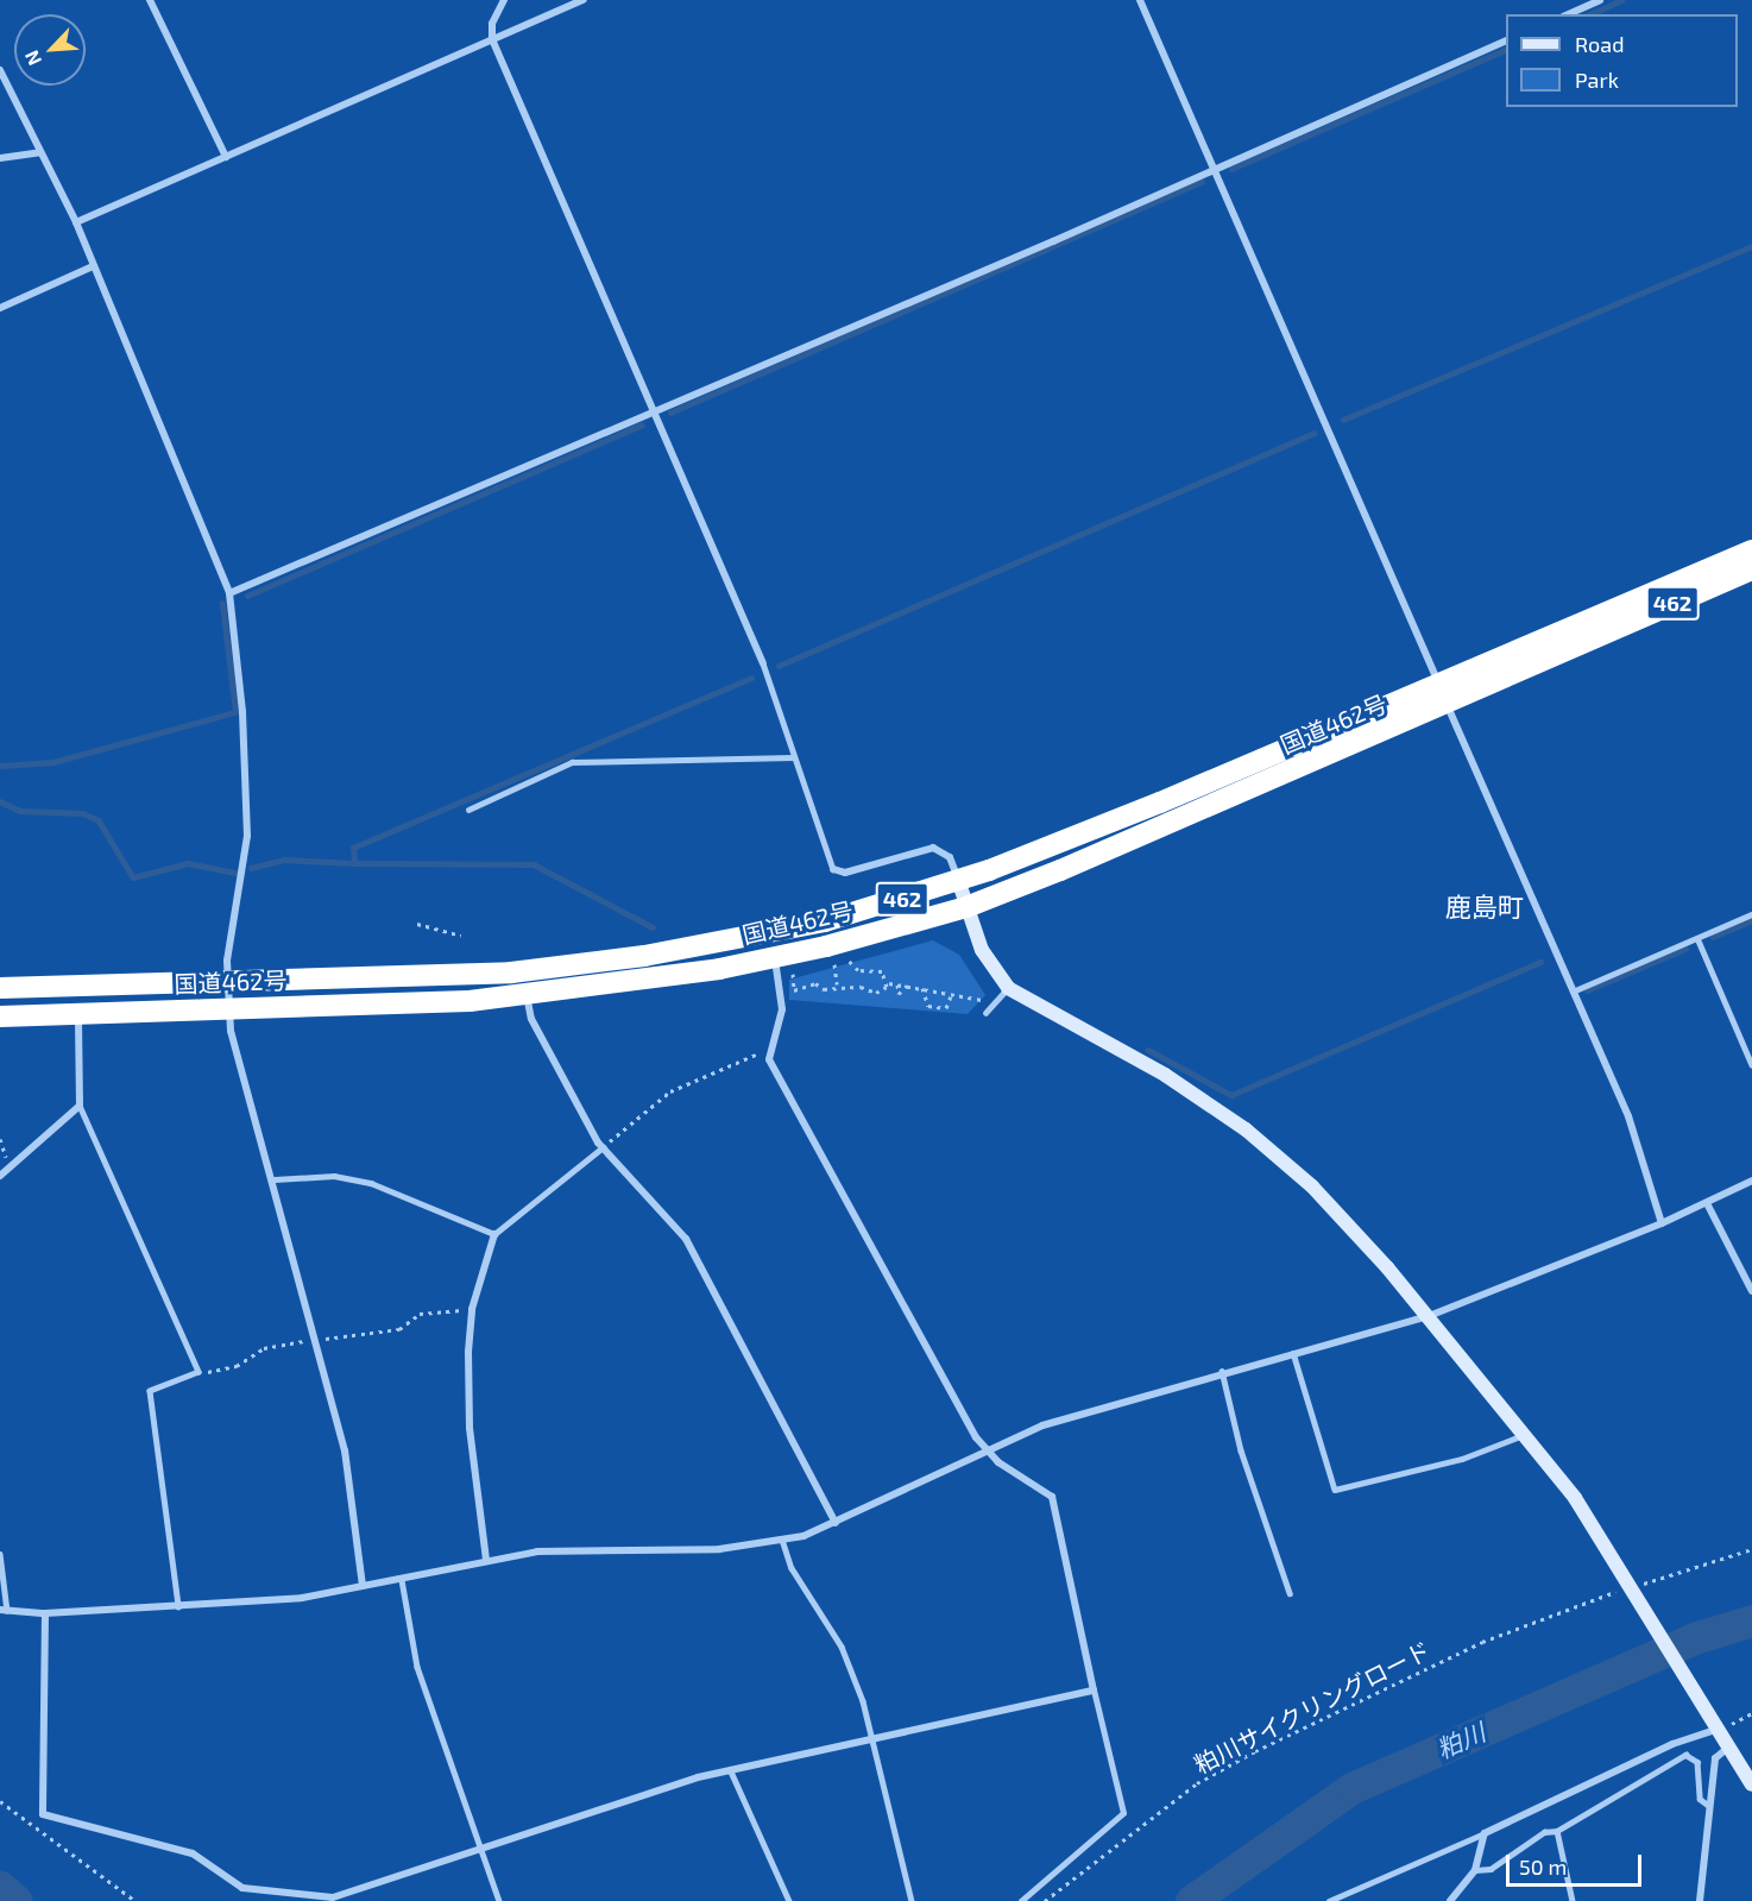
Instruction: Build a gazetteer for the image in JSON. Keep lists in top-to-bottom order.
{
  "streets": {
    "highway": ["462", "国道462号"],
    "path": ["粕川サイクリングロード"]
  },
  "districts": ["鹿島町"],
  "water": ["粕川"],
  "legend": ["Road", "Park"],
  "scale_bar": "50 m",
  "north": "bottom left"
}
